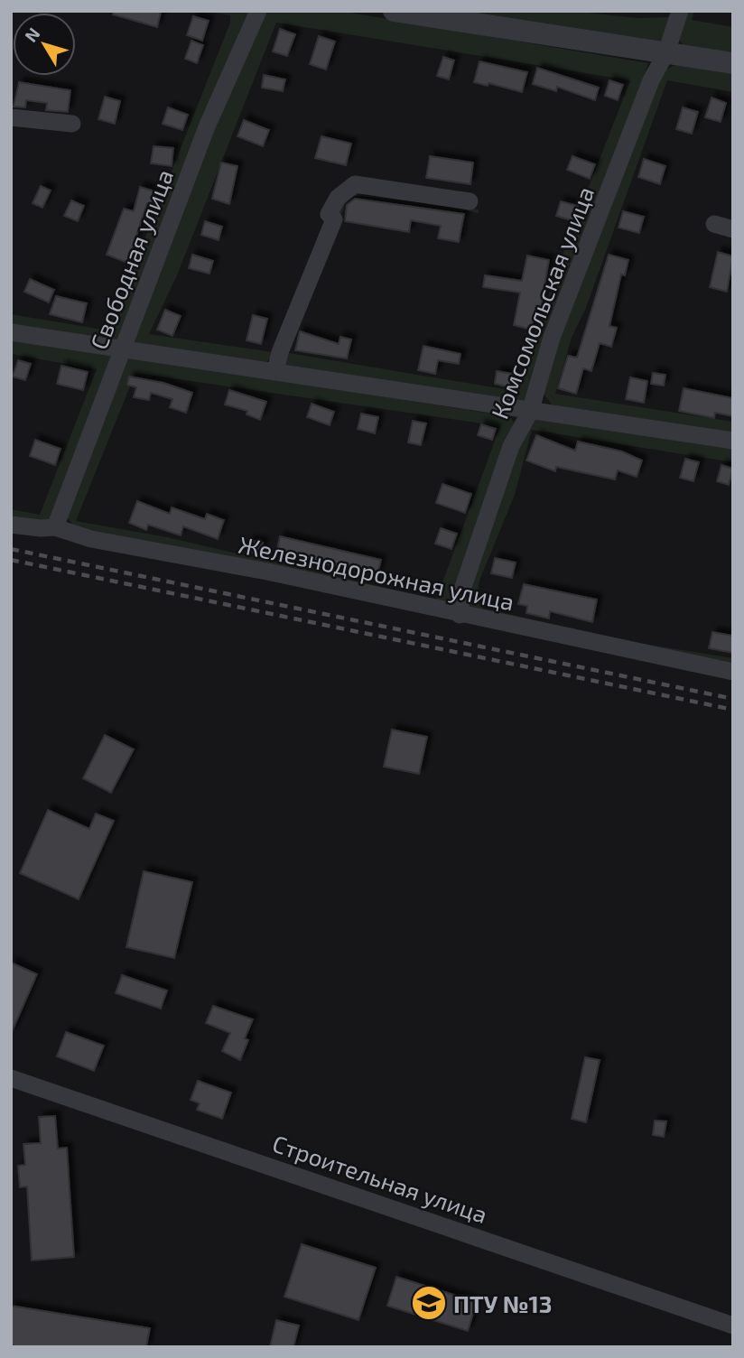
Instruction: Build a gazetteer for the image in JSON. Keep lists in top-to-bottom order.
{
  "streets": {
    "street": [
      "Свободная улица",
      "Комсомольская улица",
      "Железнодорожная улица",
      "Строительная улица"
    ]
  },
  "crossings": [
    ["Свободная улица", "Железнодорожная улица"],
    ["Комсомольская улица", "Железнодорожная улица"]
  ],
  "places": {
    "school or university": ["ПТУ №13"]
  },
  "north": "top left"
}
